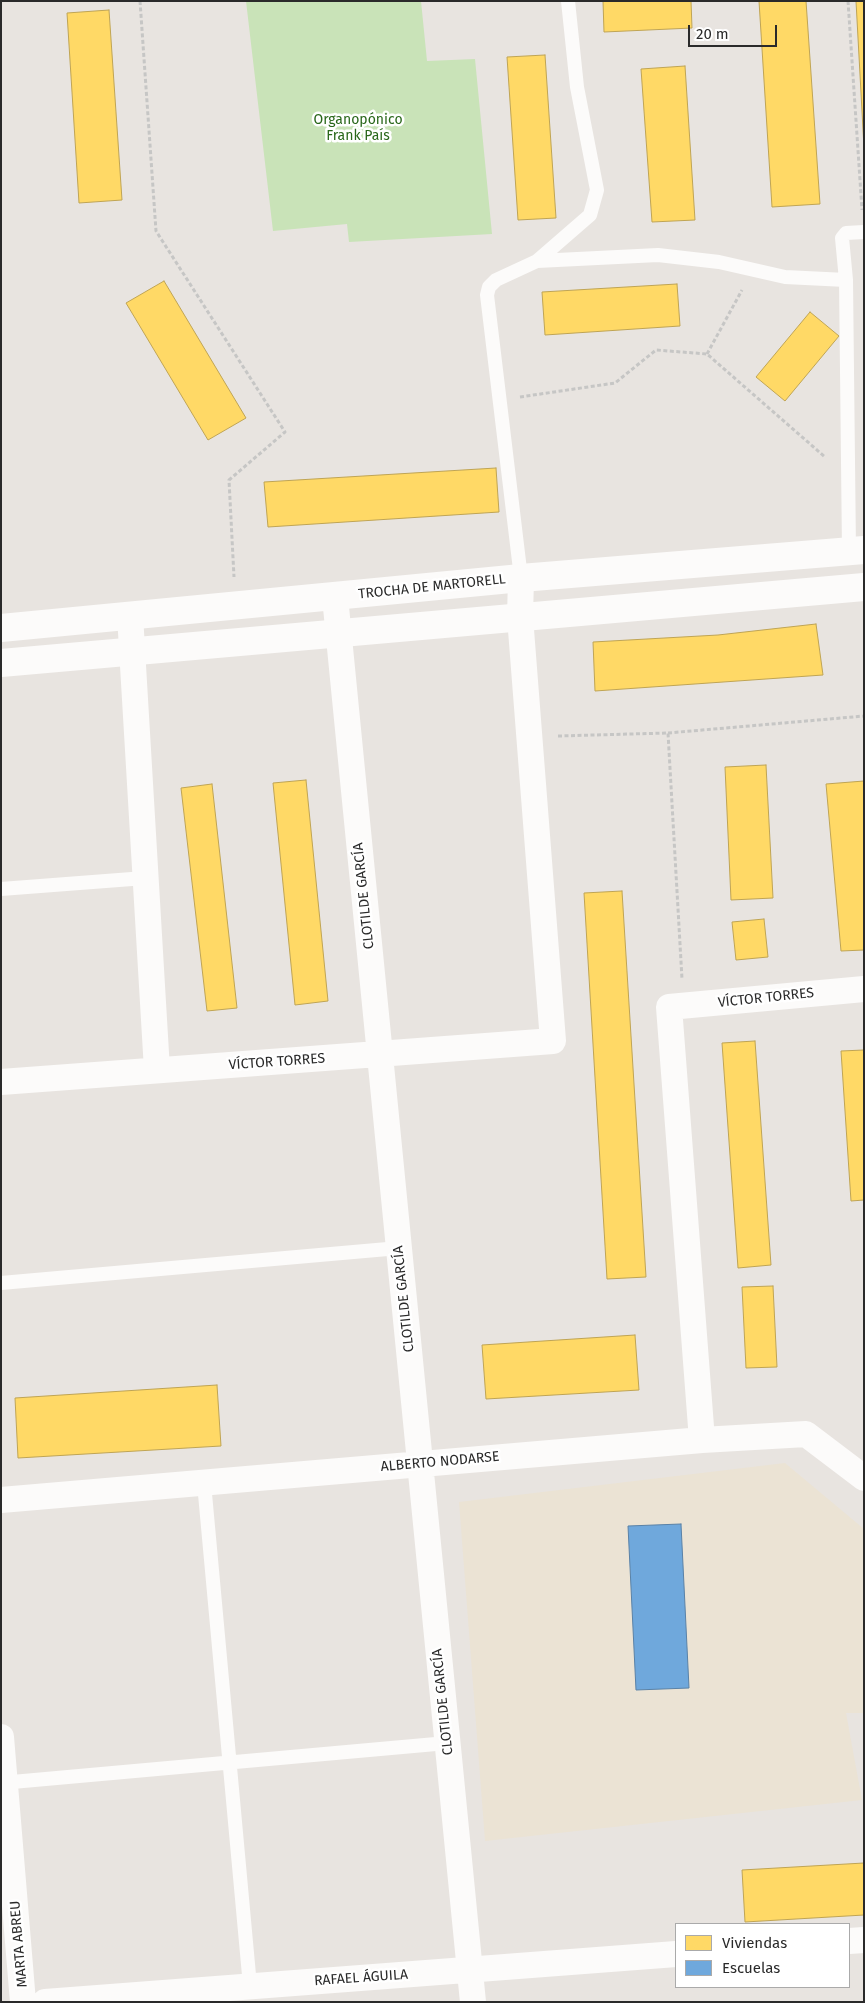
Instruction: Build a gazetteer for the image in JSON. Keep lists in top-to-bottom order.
{
  "streets": {
    "street": [
      "TROCHA DE MARTORELL",
      "CLOTILDE GARCÍA",
      "VÍCTOR TORRES",
      "ALBERTO NODARSE",
      "MARTA ABREU",
      "RAFAEL ÁGUILA"
    ]
  },
  "crossings": [
    ["TROCHA DE MARTORELL", "CLOTILDE GARCÍA"],
    ["CLOTILDE GARCÍA", "VÍCTOR TORRES"],
    ["CLOTILDE GARCÍA", "ALBERTO NODARSE"],
    ["CLOTILDE GARCÍA", "RAFAEL ÁGUILA"]
  ],
  "parks": ["Organopónico Frank País"],
  "legend": ["Viviendas", "Escuelas"],
  "scale_bar": "20 m"
}
